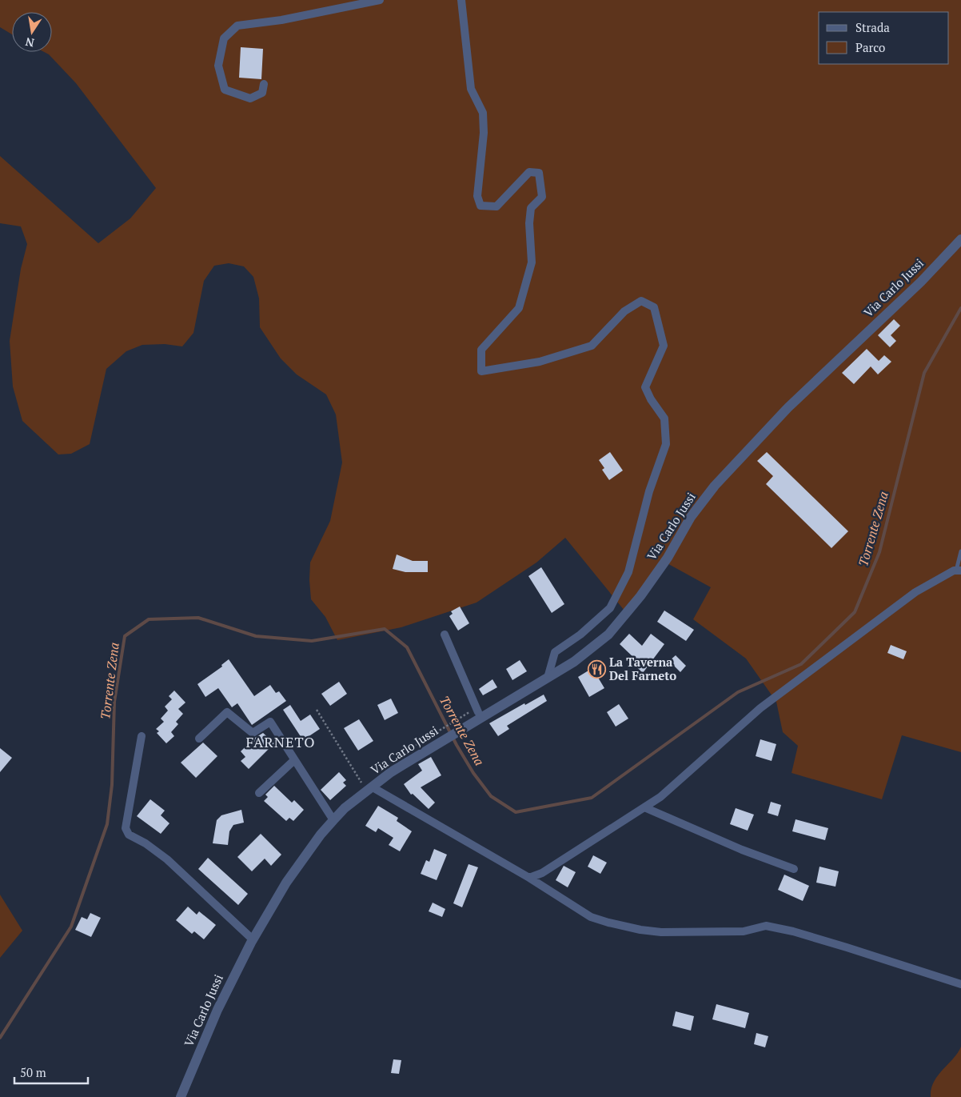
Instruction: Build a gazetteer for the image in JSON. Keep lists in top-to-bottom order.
{
  "streets": {
    "street": ["Via Carlo Jussi"]
  },
  "districts": ["FARNETO"],
  "water": ["Torrente Zena"],
  "places": {
    "restaurant": ["La Taverna Del Farneto"]
  },
  "legend": ["Strada", "Parco"],
  "scale_bar": "50 m",
  "north": "bottom"
}
